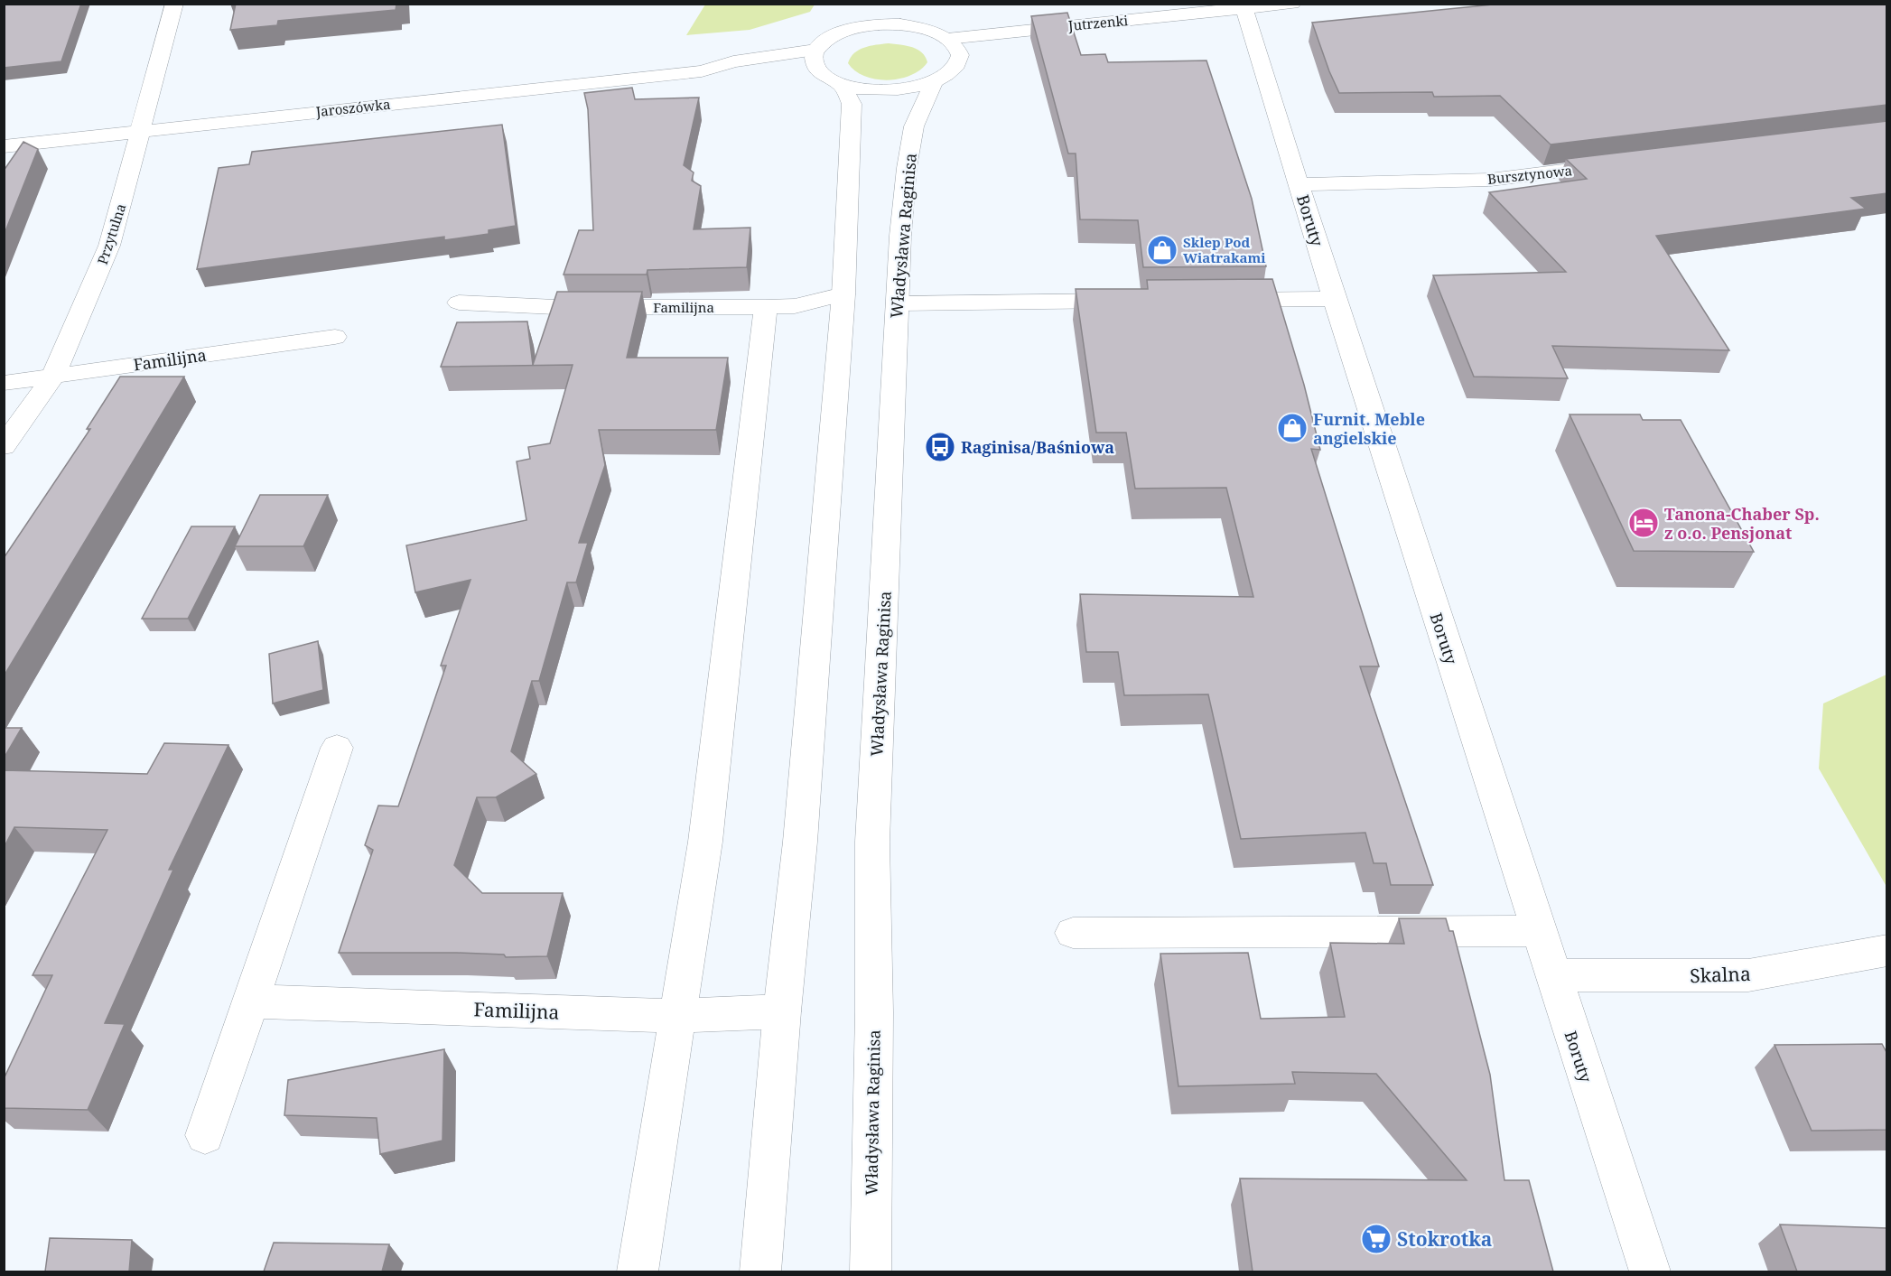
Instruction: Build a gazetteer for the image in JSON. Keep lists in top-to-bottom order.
{
  "streets": {
    "street": [
      "Jutrzenki",
      "Jaroszówka",
      "Bursztynowa",
      "Boruty",
      "Przytulna",
      "Władysława Raginisa",
      "Familijna",
      "Skalna"
    ]
  },
  "crossings": [
    ["Jutrzenki", "Boruty"],
    ["Jaroszówka", "Przytulna"],
    ["Bursztynowa", "Boruty"],
    ["Boruty", "Skalna"],
    ["Przytulna", "Familijna"]
  ],
  "places": {
    "shop": ["Sklep Pod Wiatrakami", "Furnit. Meble angielskie"],
    "bus stop": ["Raginisa/Baśniowa"],
    "hotel": ["Tanona-Chaber Sp. z o.o. Pensjonat"],
    "supermarket": ["Stokrotka"]
  }
}
